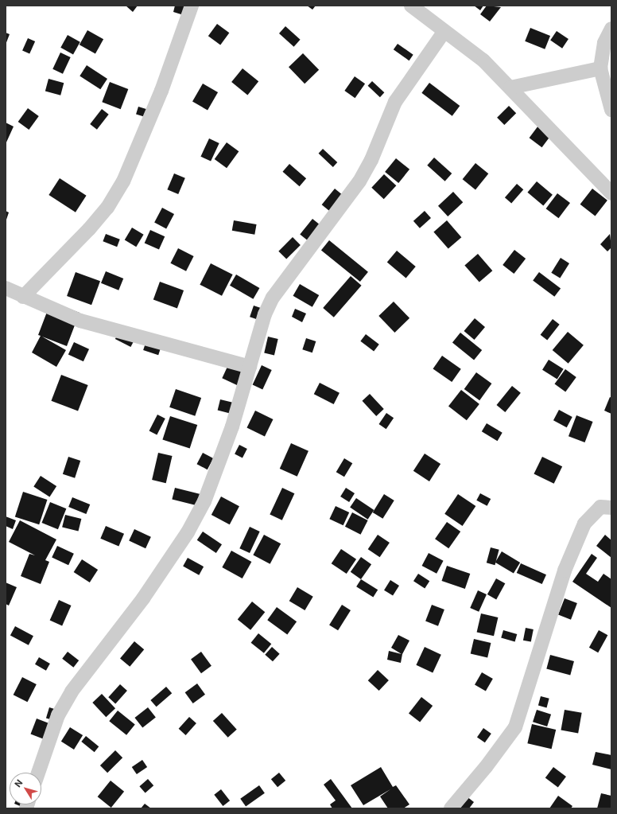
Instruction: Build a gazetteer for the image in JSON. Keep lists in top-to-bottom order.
{
  "north": "top left"
}
